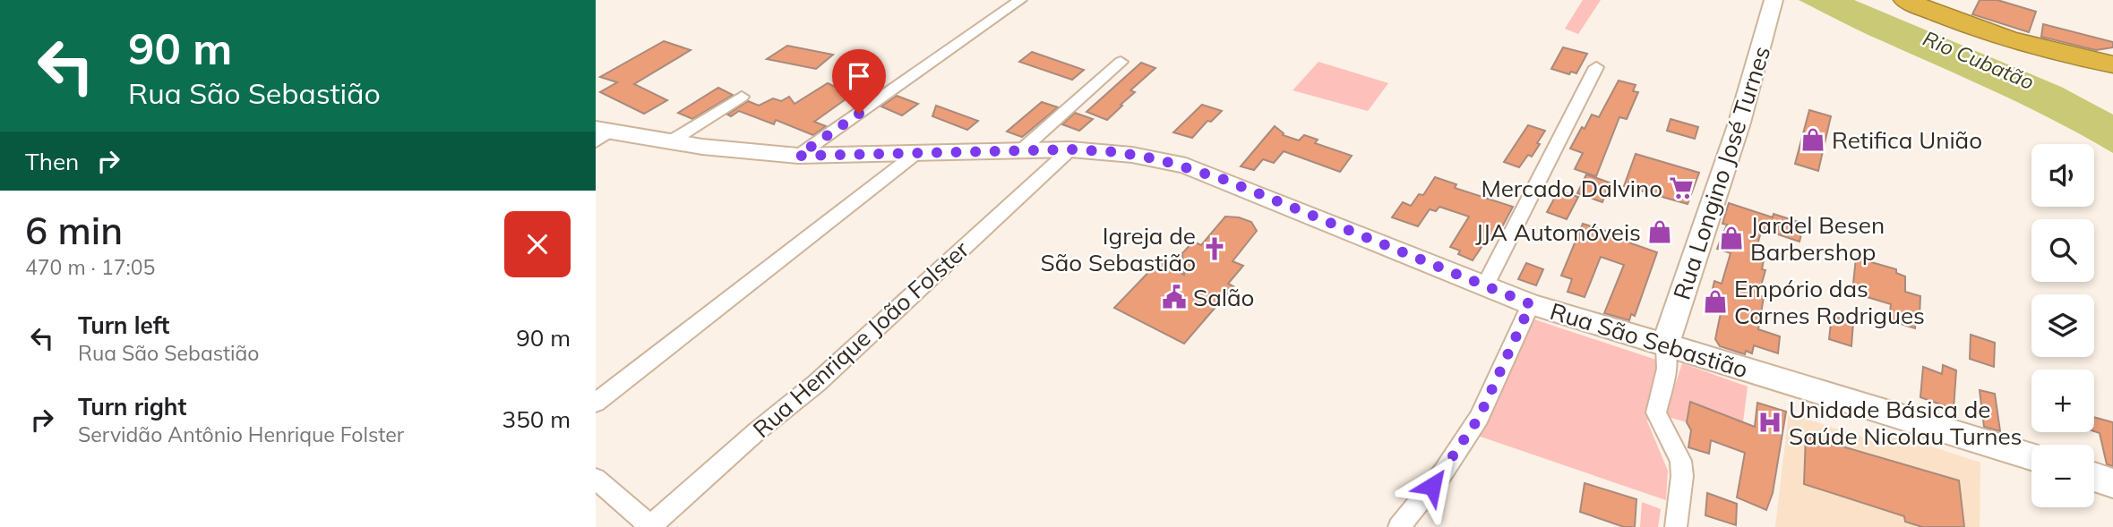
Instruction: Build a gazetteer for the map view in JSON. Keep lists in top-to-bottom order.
{
  "streets": {
    "main road": ["Rua Longino José Turnes", "Rua São Sebastião"],
    "street": ["Rua Henrique João Folster"]
  },
  "crossings": [
    ["Rua Longino José Turnes", "Rua São Sebastião"],
    ["Rua Henrique João Folster", "Rua São Sebastião"]
  ],
  "water": ["Rio Cubatão"],
  "places": {
    "shop": [
      "Retifica União",
      "JJA Automóveis",
      "Jardel Besen Barbershop",
      "Empório das Carnes Rodrigues"
    ],
    "supermarket": ["Mercado Dalvino"],
    "church": ["Igreja de São Sebastião"],
    "public building": ["Salão"],
    "hospital": ["Unidade Básica de Saúde Nicolau Turnes"]
  },
  "page": {
    "turn": ["90 m", "Rua São Sebastião"],
    "then": "Then",
    "map_buttons": ["+", "−"],
    "heading": ["6 min", "470 m · 17:05"],
    "list": [
      {
        "name": "Turn left",
        "note": "Rua São Sebastião",
        "value": "90 m"
      },
      {
        "name": "Turn right",
        "note": "Servidão Antônio Henrique Folster",
        "value": "350 m"
      }
    ]
  }
}
